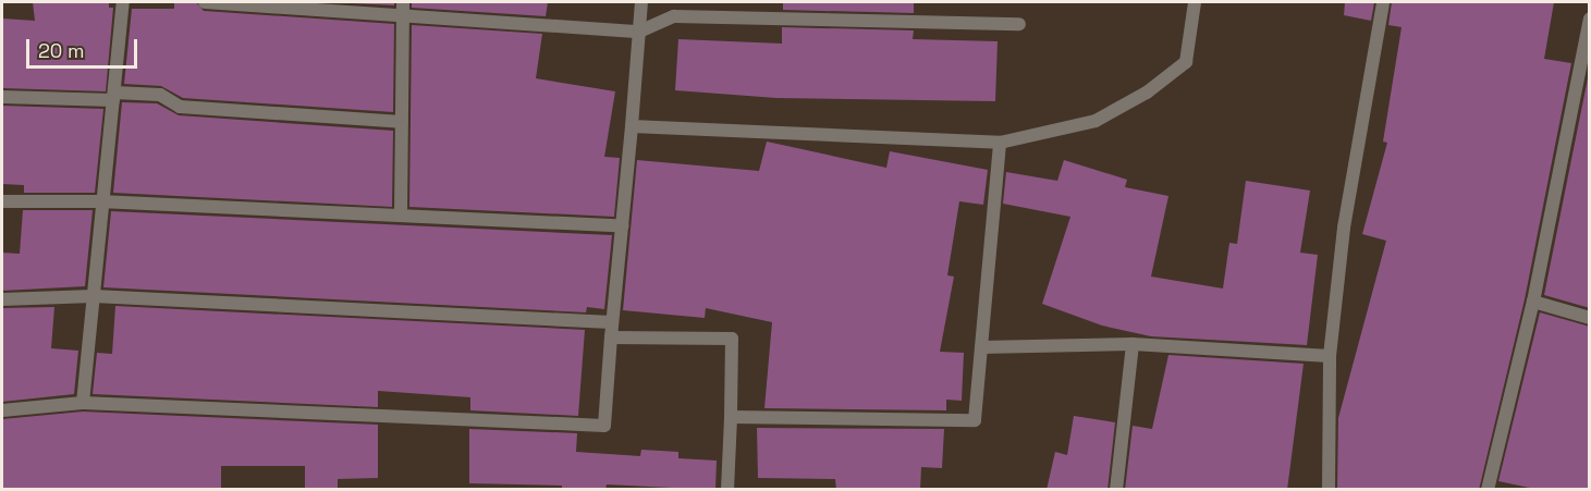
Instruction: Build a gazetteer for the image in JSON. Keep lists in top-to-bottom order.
{
  "scale_bar": "20 m"
}
